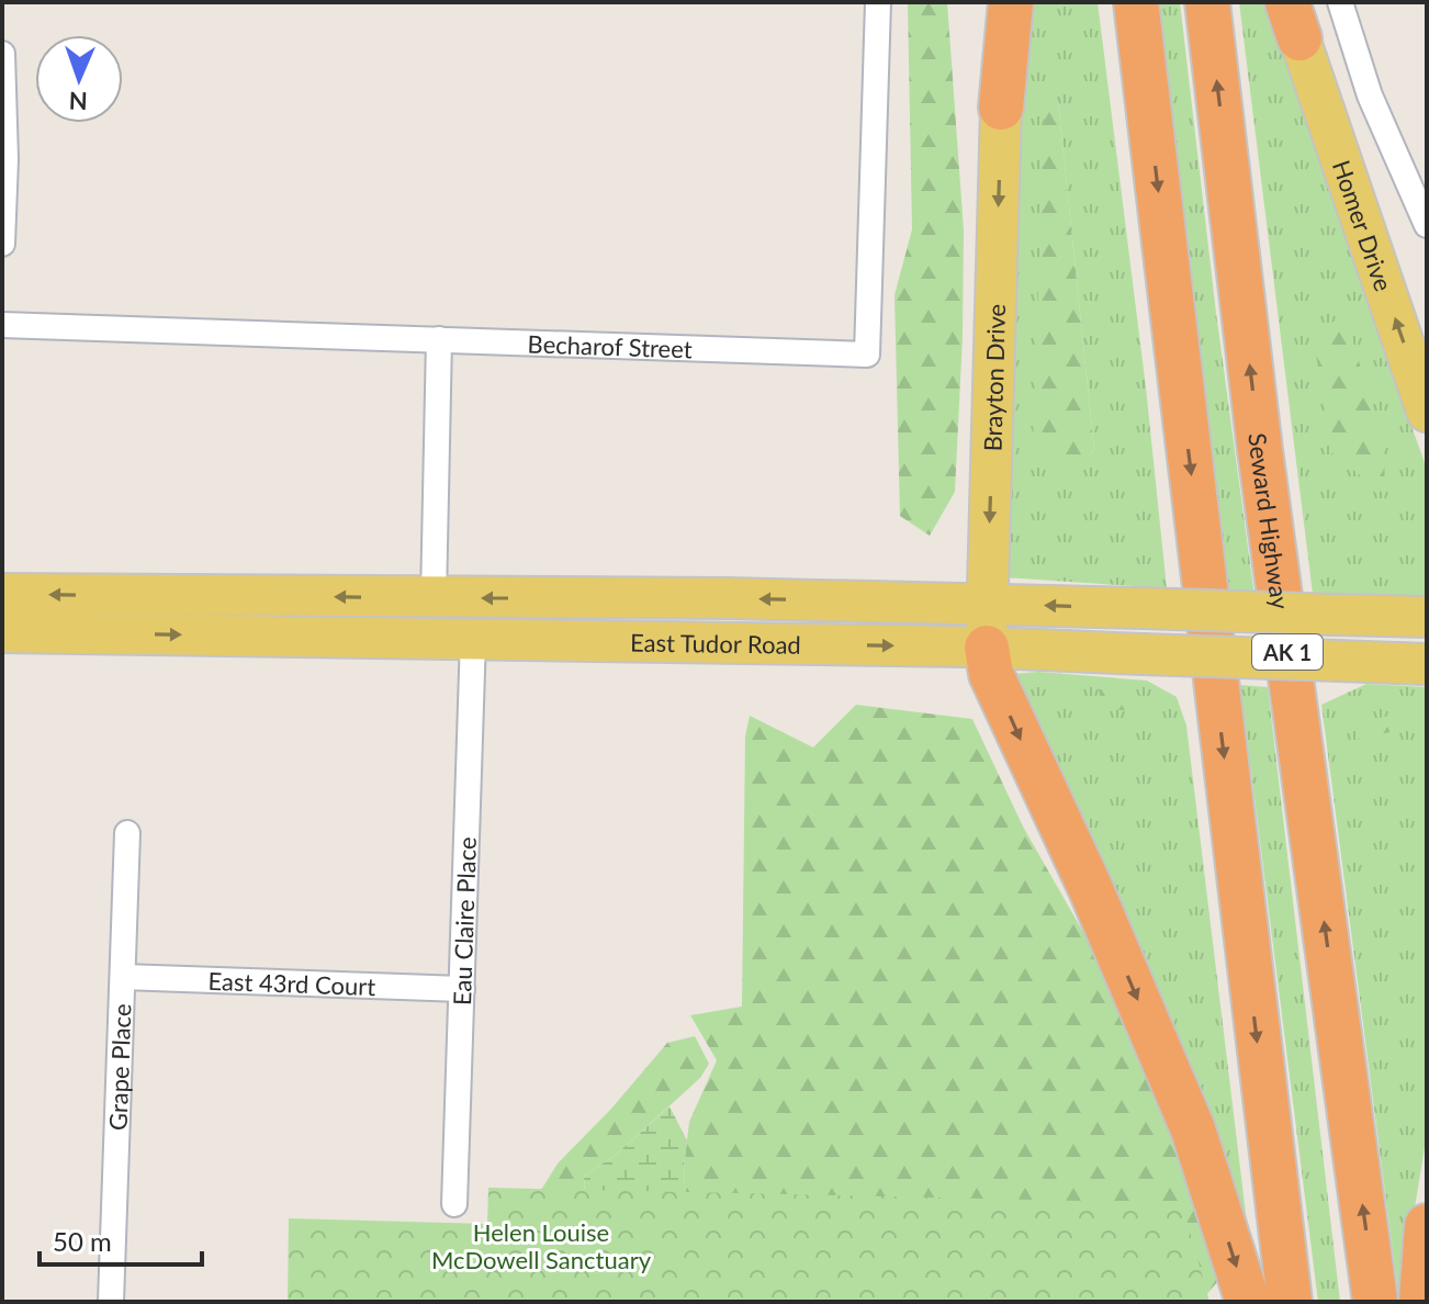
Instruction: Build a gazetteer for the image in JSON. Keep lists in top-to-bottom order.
{
  "streets": {
    "highway": ["Seward Highway", "AK 1"],
    "main road": ["Homer Drive", "Brayton Drive", "East Tudor Road"],
    "street": [
      "Becharof Street",
      "Eau Claire Place",
      "East 43rd Court",
      "Grape Place"
    ]
  },
  "crossings": [
    ["Brayton Drive", "East Tudor Road"],
    ["East Tudor Road", "Eau Claire Place"],
    ["Eau Claire Place", "East 43rd Court"],
    ["East 43rd Court", "Grape Place"]
  ],
  "one_way": ["Homer Drive", "Brayton Drive"],
  "parks": ["Helen Louise McDowell Sanctuary"],
  "scale_bar": "50 m",
  "north": "bottom"
}
